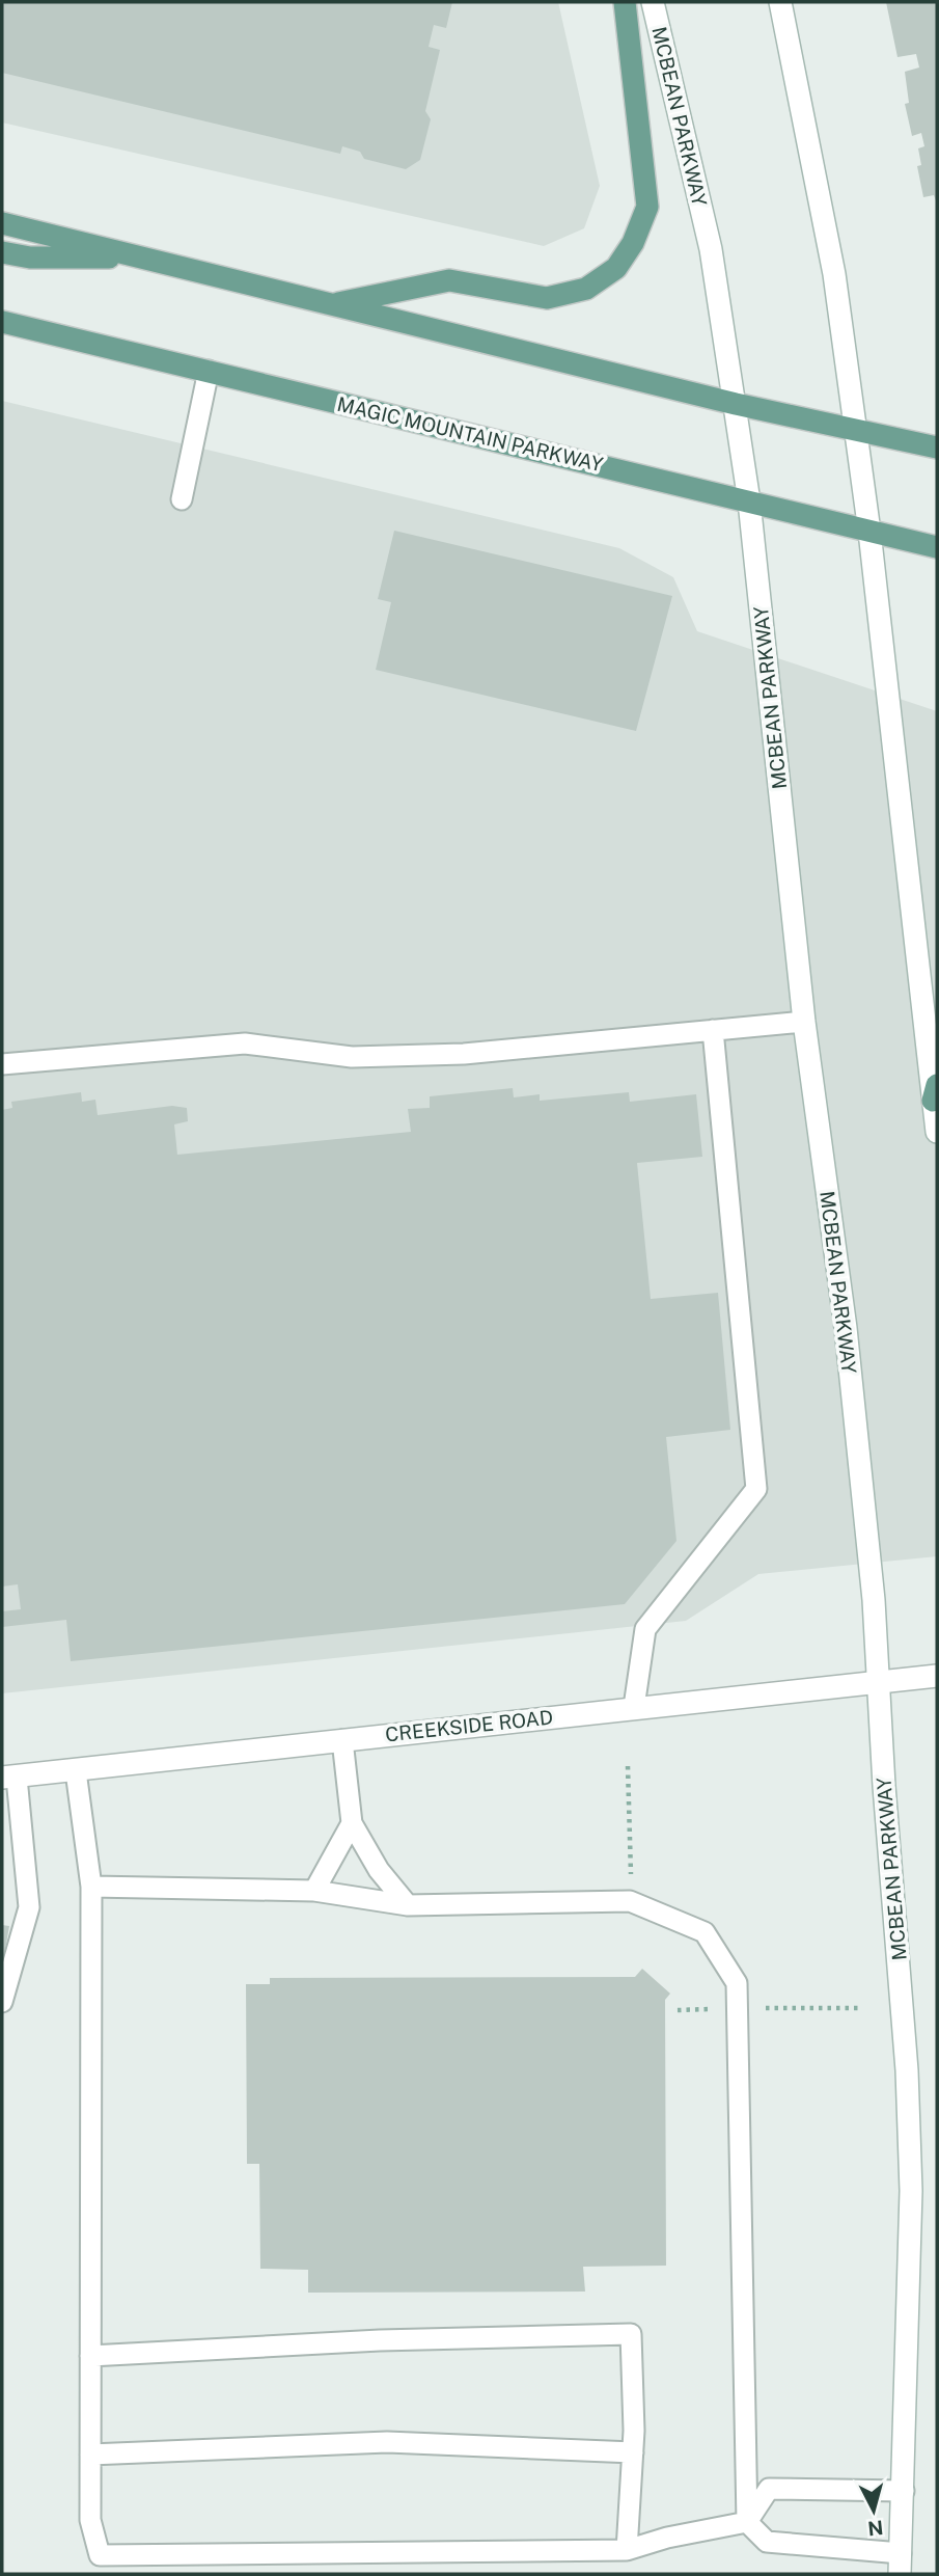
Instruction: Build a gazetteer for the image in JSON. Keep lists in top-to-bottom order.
{
  "streets": {
    "main road": ["MCBEAN PARKWAY", "MAGIC MOUNTAIN PARKWAY", "CREEKSIDE ROAD"]
  },
  "crossings": [
    ["MCBEAN PARKWAY", "MAGIC MOUNTAIN PARKWAY"],
    ["MCBEAN PARKWAY", "CREEKSIDE ROAD"]
  ],
  "north": "bottom"
}
